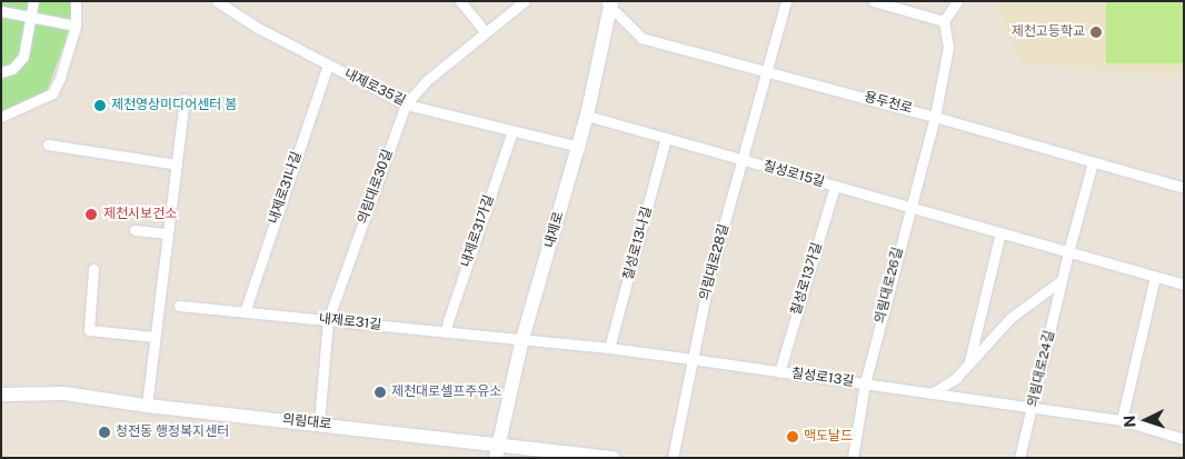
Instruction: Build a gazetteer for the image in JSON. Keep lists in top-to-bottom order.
{
  "streets": {
    "street": [
      "내제로35길",
      "용두천로",
      "칠성로15길",
      "의림대로30길",
      "내제로31나길",
      "내제로",
      "내제로31가길",
      "칠성로13나길",
      "의림대로28길",
      "칠성로13가길",
      "의림대로26길",
      "내제로31길",
      "의림대로24길",
      "칠성로13길",
      "의림대로"
    ]
  },
  "crossings": [
    ["내제로35길", "의림대로30길"],
    ["내제로35길", "내제로31나길"],
    ["내제로35길", "내제로"],
    ["내제로35길", "내제로31가길"],
    ["용두천로", "내제로"],
    ["용두천로", "의림대로28길"],
    ["용두천로", "의림대로26길"],
    ["용두천로", "의림대로24길"],
    ["칠성로15길", "내제로"],
    ["칠성로15길", "칠성로13나길"],
    ["칠성로15길", "의림대로28길"],
    ["칠성로15길", "칠성로13가길"],
    ["칠성로15길", "의림대로26길"],
    ["칠성로15길", "의림대로24길"],
    ["의림대로30길", "내제로31길"],
    ["의림대로30길", "의림대로"],
    ["내제로31나길", "내제로31길"],
    ["내제로", "내제로31길"],
    ["내제로", "칠성로13길"],
    ["내제로", "의림대로"],
    ["내제로31가길", "내제로31길"],
    ["칠성로13나길", "칠성로13길"],
    ["의림대로28길", "칠성로13길"],
    ["칠성로13가길", "칠성로13길"],
    ["의림대로26길", "칠성로13길"],
    ["내제로31길", "칠성로13길"],
    ["의림대로24길", "칠성로13길"]
  ],
  "places": [
    "제천고등학교",
    "제천영상미디어센터 봄",
    "제천시보건소",
    "제천대로셀프주유소",
    "청전동 행정복지센터",
    "맥도날드"
  ],
  "north": "left"
}
